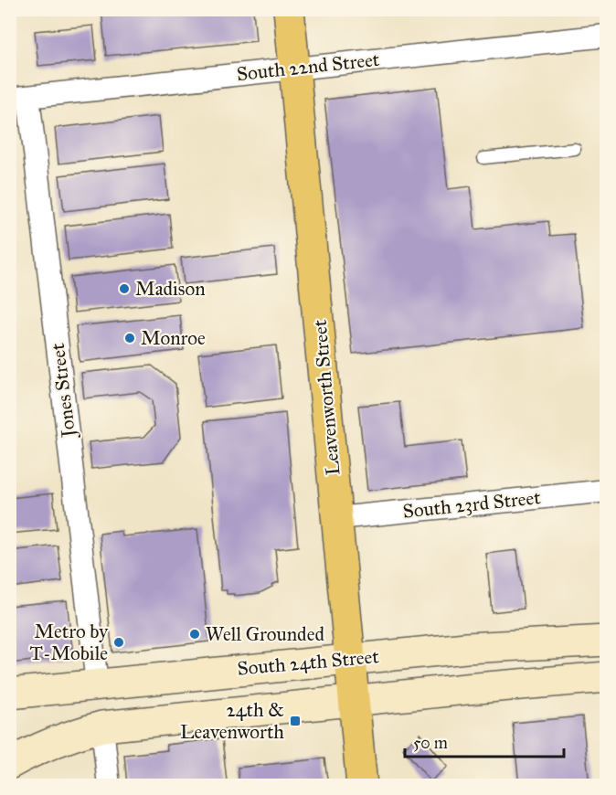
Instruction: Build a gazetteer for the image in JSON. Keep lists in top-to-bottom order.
{
  "streets": {
    "main road": ["Leavenworth Street", "South 24th Street"],
    "street": ["South 22nd Street", "Jones Street", "South 23rd Street"]
  },
  "crossings": [
    ["South 22nd Street", "Jones Street"],
    ["South 22nd Street", "Leavenworth Street"],
    ["Jones Street", "South 24th Street"],
    ["Leavenworth Street", "South 23rd Street"],
    ["Leavenworth Street", "South 24th Street"]
  ],
  "places": {
    "other": [
      "Madison",
      "Monroe",
      "Well Grounded",
      "Metro by T-Mobile"
    ],
    "transit": ["24th & Leavenworth"]
  },
  "scale_bar": "50 m"
}
